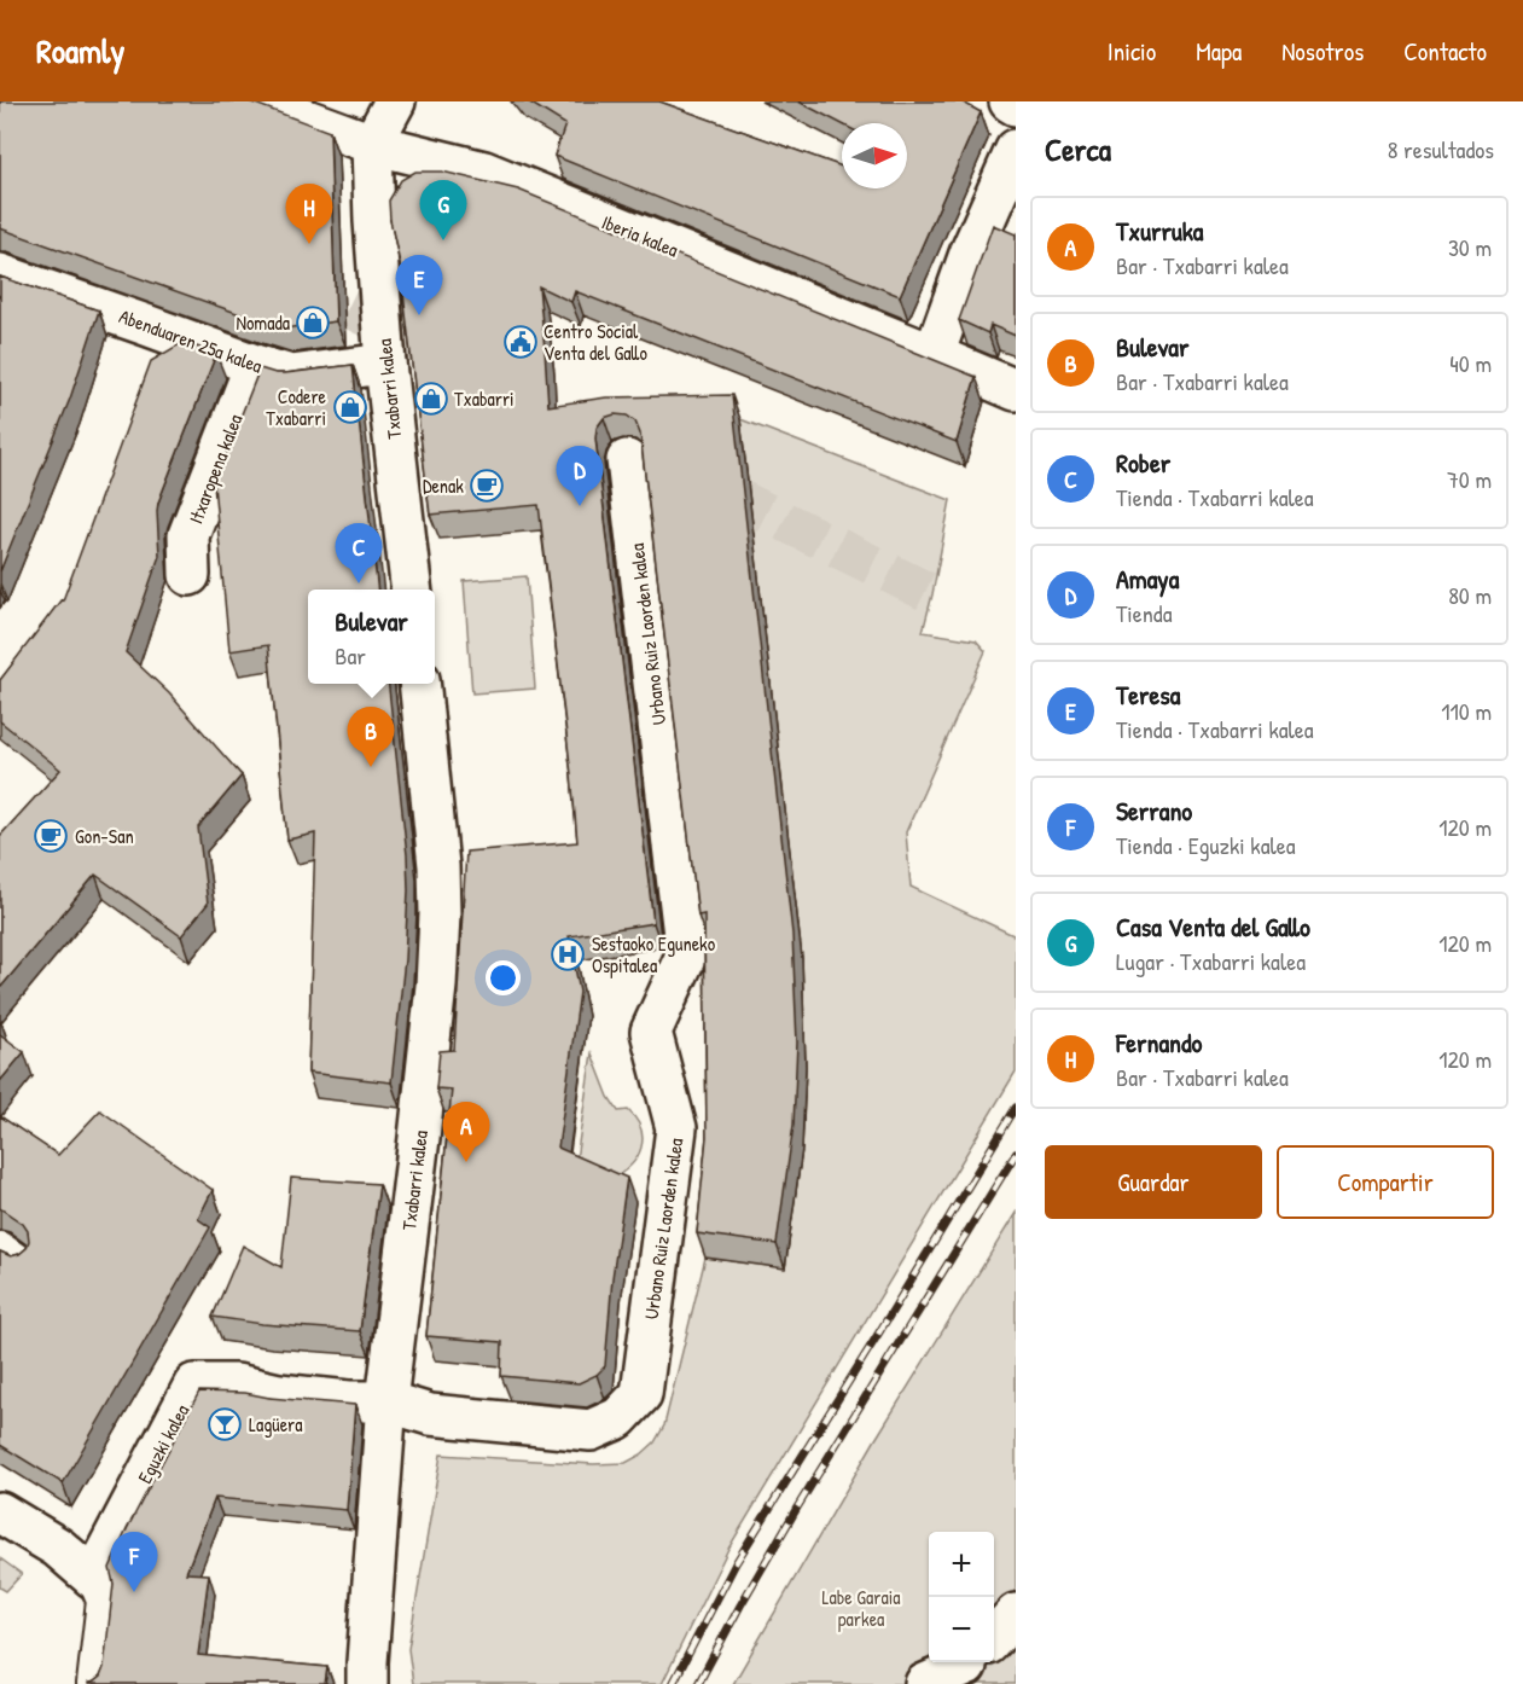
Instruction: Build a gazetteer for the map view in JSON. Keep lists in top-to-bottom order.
{
  "streets": {
    "street": [
      "Iberia kalea",
      "Abenduaren 25a kalea",
      "Txabarri kalea",
      "Itxaropena kalea",
      "Urbano Ruiz Laorden kalea",
      "Eguzki kalea"
    ]
  },
  "crossings": [
    ["Iberia kalea", "Txabarri kalea"],
    ["Abenduaren 25a kalea", "Txabarri kalea"],
    ["Abenduaren 25a kalea", "Itxaropena kalea"],
    ["Txabarri kalea", "Urbano Ruiz Laorden kalea"],
    ["Txabarri kalea", "Eguzki kalea"],
    ["Urbano Ruiz Laorden kalea", "Eguzki kalea"]
  ],
  "parks": ["Labe Garaia parkea"],
  "places": {
    "shop": ["Nomada", "Txabarri", "Codere Txabarri"],
    "public building": ["Centro Social Venta del Gallo"],
    "cafe": ["Denak", "Gon-San"],
    "hospital": ["Sestaoko Eguneko Ospitalea"],
    "bar": ["Lagüera"]
  },
  "north": "right",
  "page": {
    "header": "Roamly",
    "nav": [
      "Inicio",
      "Mapa",
      "Nosotros",
      "Contacto"
    ],
    "heading": ["Cerca", "8 resultados"],
    "pins": [
      "G",
      "H",
      "E",
      "D",
      "C",
      "B",
      "A",
      "F"
    ],
    "list": [
      {
        "mark": "A",
        "name": "Txurruka",
        "note": "Bar · Txabarri kalea",
        "value": "30 m"
      },
      {
        "mark": "B",
        "name": "Bulevar",
        "note": "Bar · Txabarri kalea",
        "value": "40 m"
      },
      {
        "mark": "C",
        "name": "Rober",
        "note": "Tienda · Txabarri kalea",
        "value": "70 m"
      },
      {
        "mark": "D",
        "name": "Amaya",
        "note": "Tienda",
        "value": "80 m"
      },
      {
        "mark": "E",
        "name": "Teresa",
        "note": "Tienda · Txabarri kalea",
        "value": "110 m"
      },
      {
        "mark": "F",
        "name": "Serrano",
        "note": "Tienda · Eguzki kalea",
        "value": "120 m"
      },
      {
        "mark": "G",
        "name": "Casa Venta del Gallo",
        "note": "Lugar · Txabarri kalea",
        "value": "120 m"
      },
      {
        "mark": "H",
        "name": "Fernando",
        "note": "Bar · Txabarri kalea",
        "value": "120 m"
      }
    ],
    "popup": ["Bulevar", "Bar"],
    "buttons": ["Guardar", "Compartir"],
    "map_buttons": ["+", "−"]
  }
}
